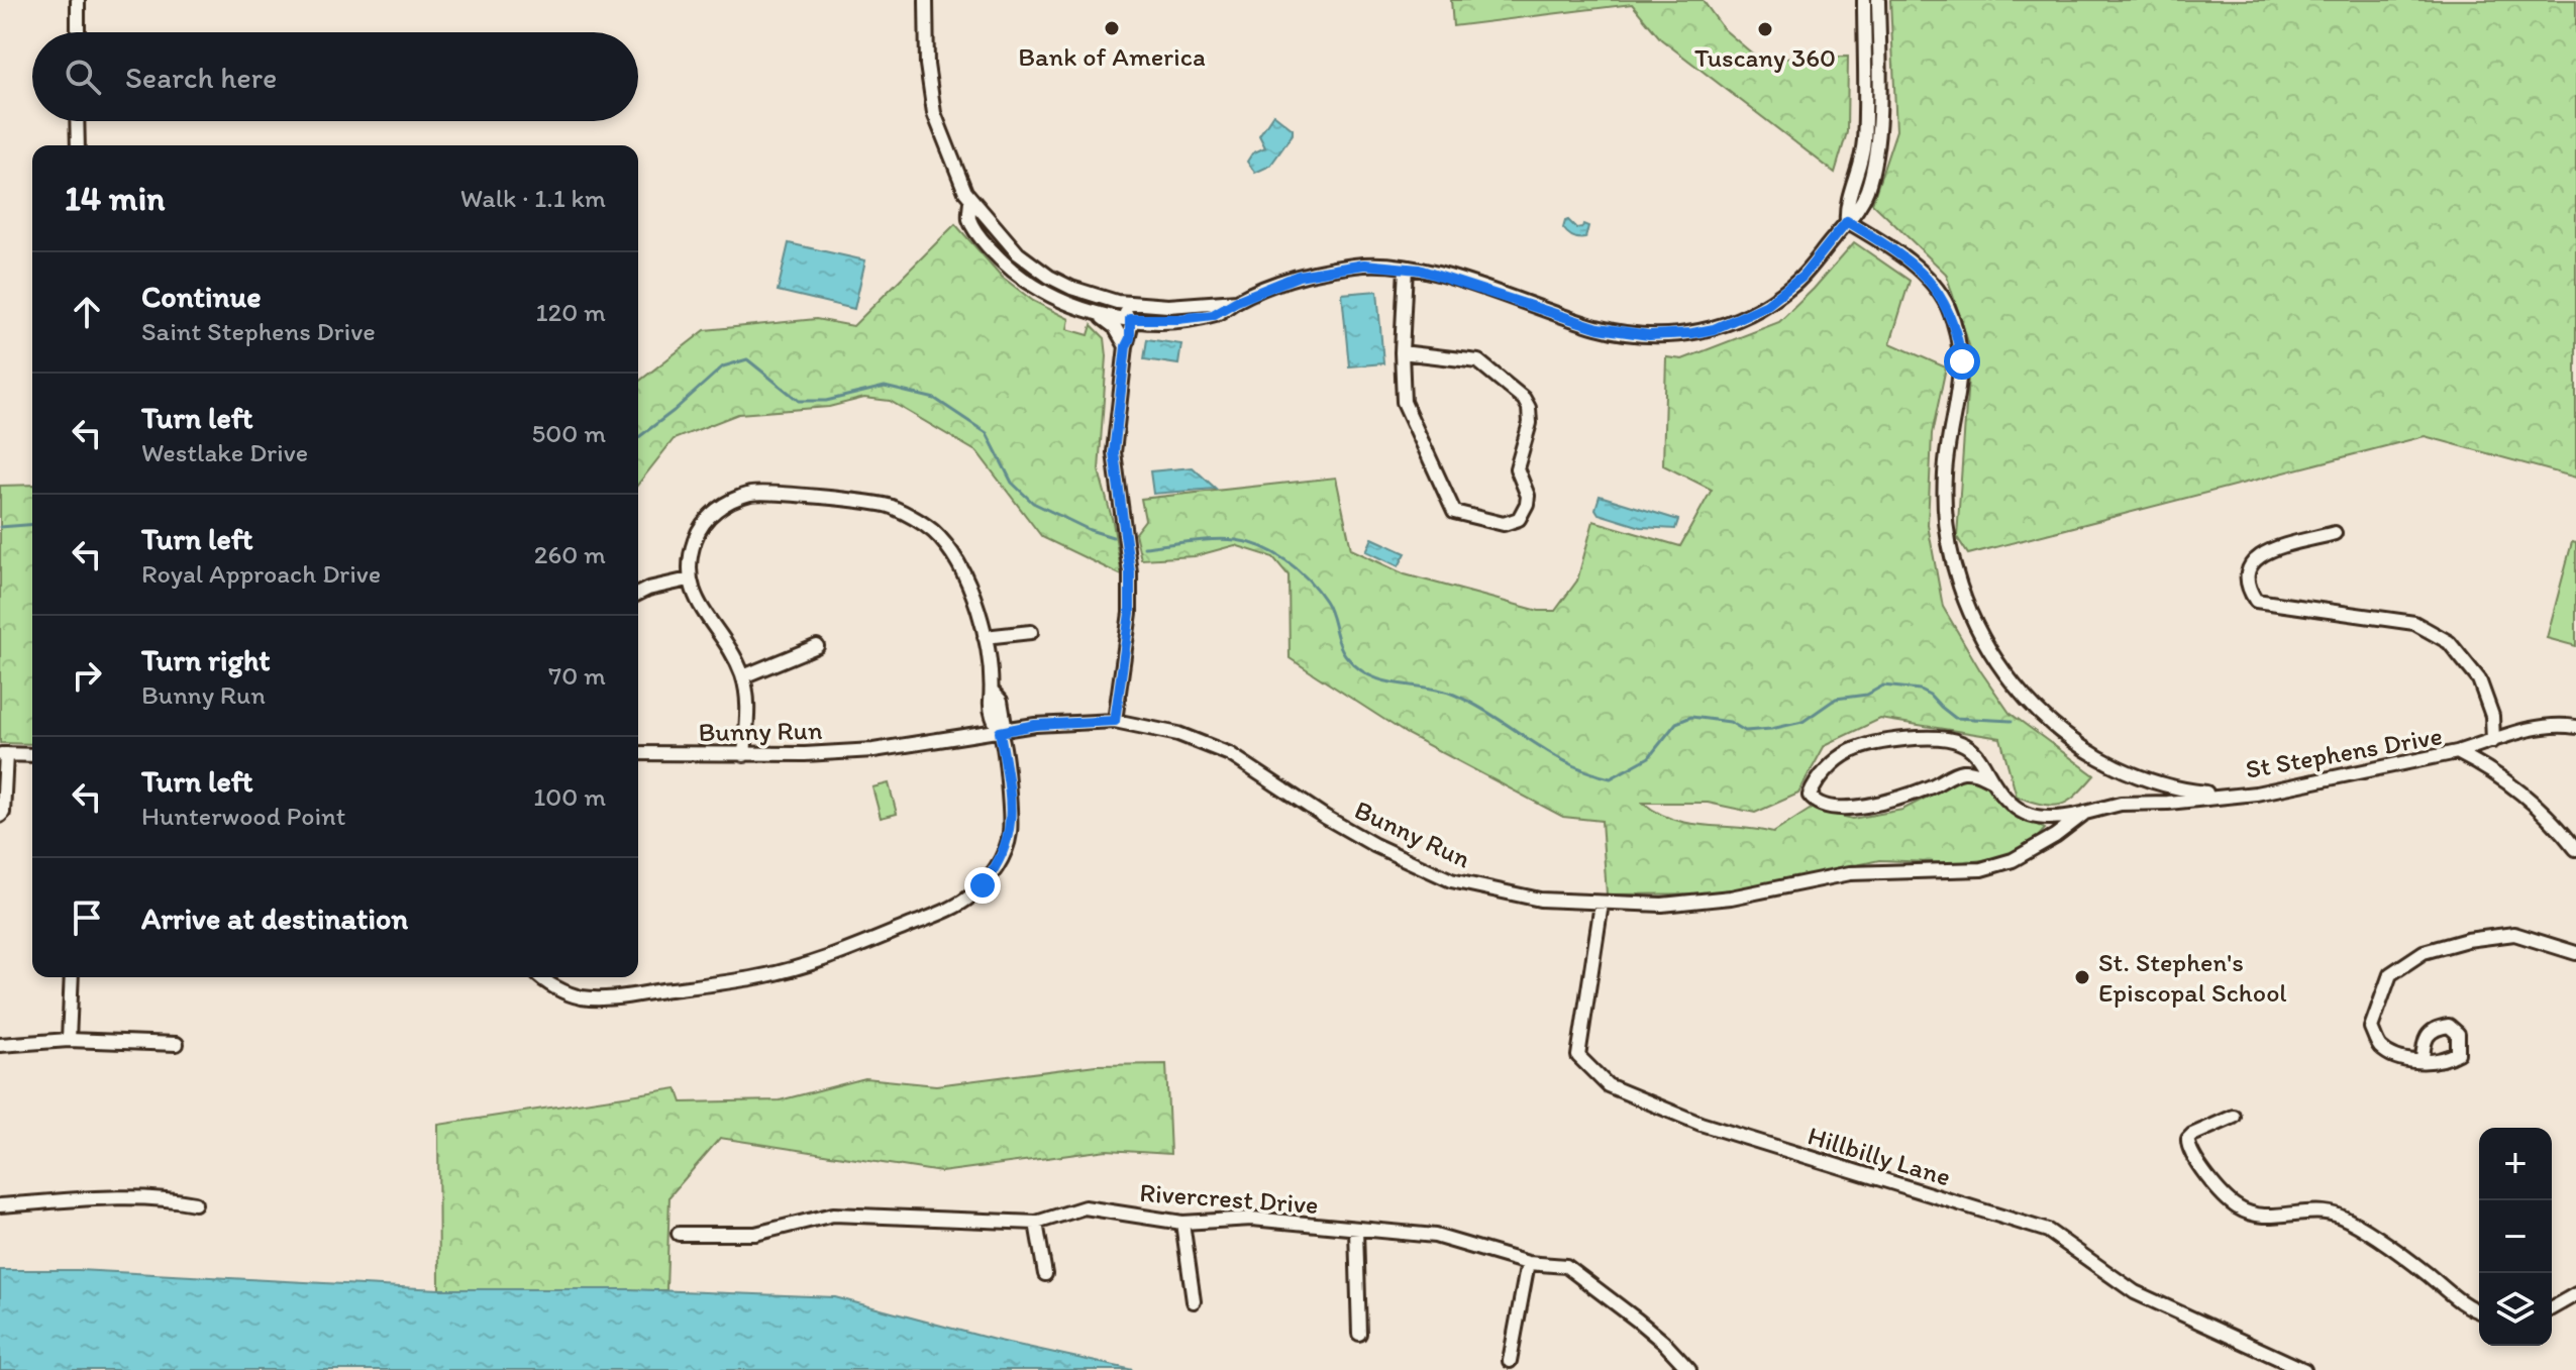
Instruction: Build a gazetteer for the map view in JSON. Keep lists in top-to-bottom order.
{
  "streets": {
    "street": [
      "Bunny Run",
      "St Stephens Drive",
      "Hillbilly Lane",
      "Rivercrest Drive"
    ]
  },
  "crossings": [
    ["Bunny Run", "St Stephens Drive"],
    ["Bunny Run", "Hillbilly Lane"]
  ],
  "places": ["Bank of America", "Tuscany 360", "St. Stephen's Episcopal School"],
  "page": {
    "search": "Search here",
    "heading": ["14 min", "Walk · 1.1 km"],
    "list": [
      ["Continue", "Saint Stephens Drive", "120 m"],
      ["Turn left", "Westlake Drive", "500 m"],
      ["Turn left", "Royal Approach Drive", "260 m"],
      ["Turn right", "Bunny Run", "70 m"],
      ["Turn left", "Hunterwood Point", "100 m"],
      "Arrive at destination"
    ],
    "map_buttons": ["+", "−"]
  }
}
